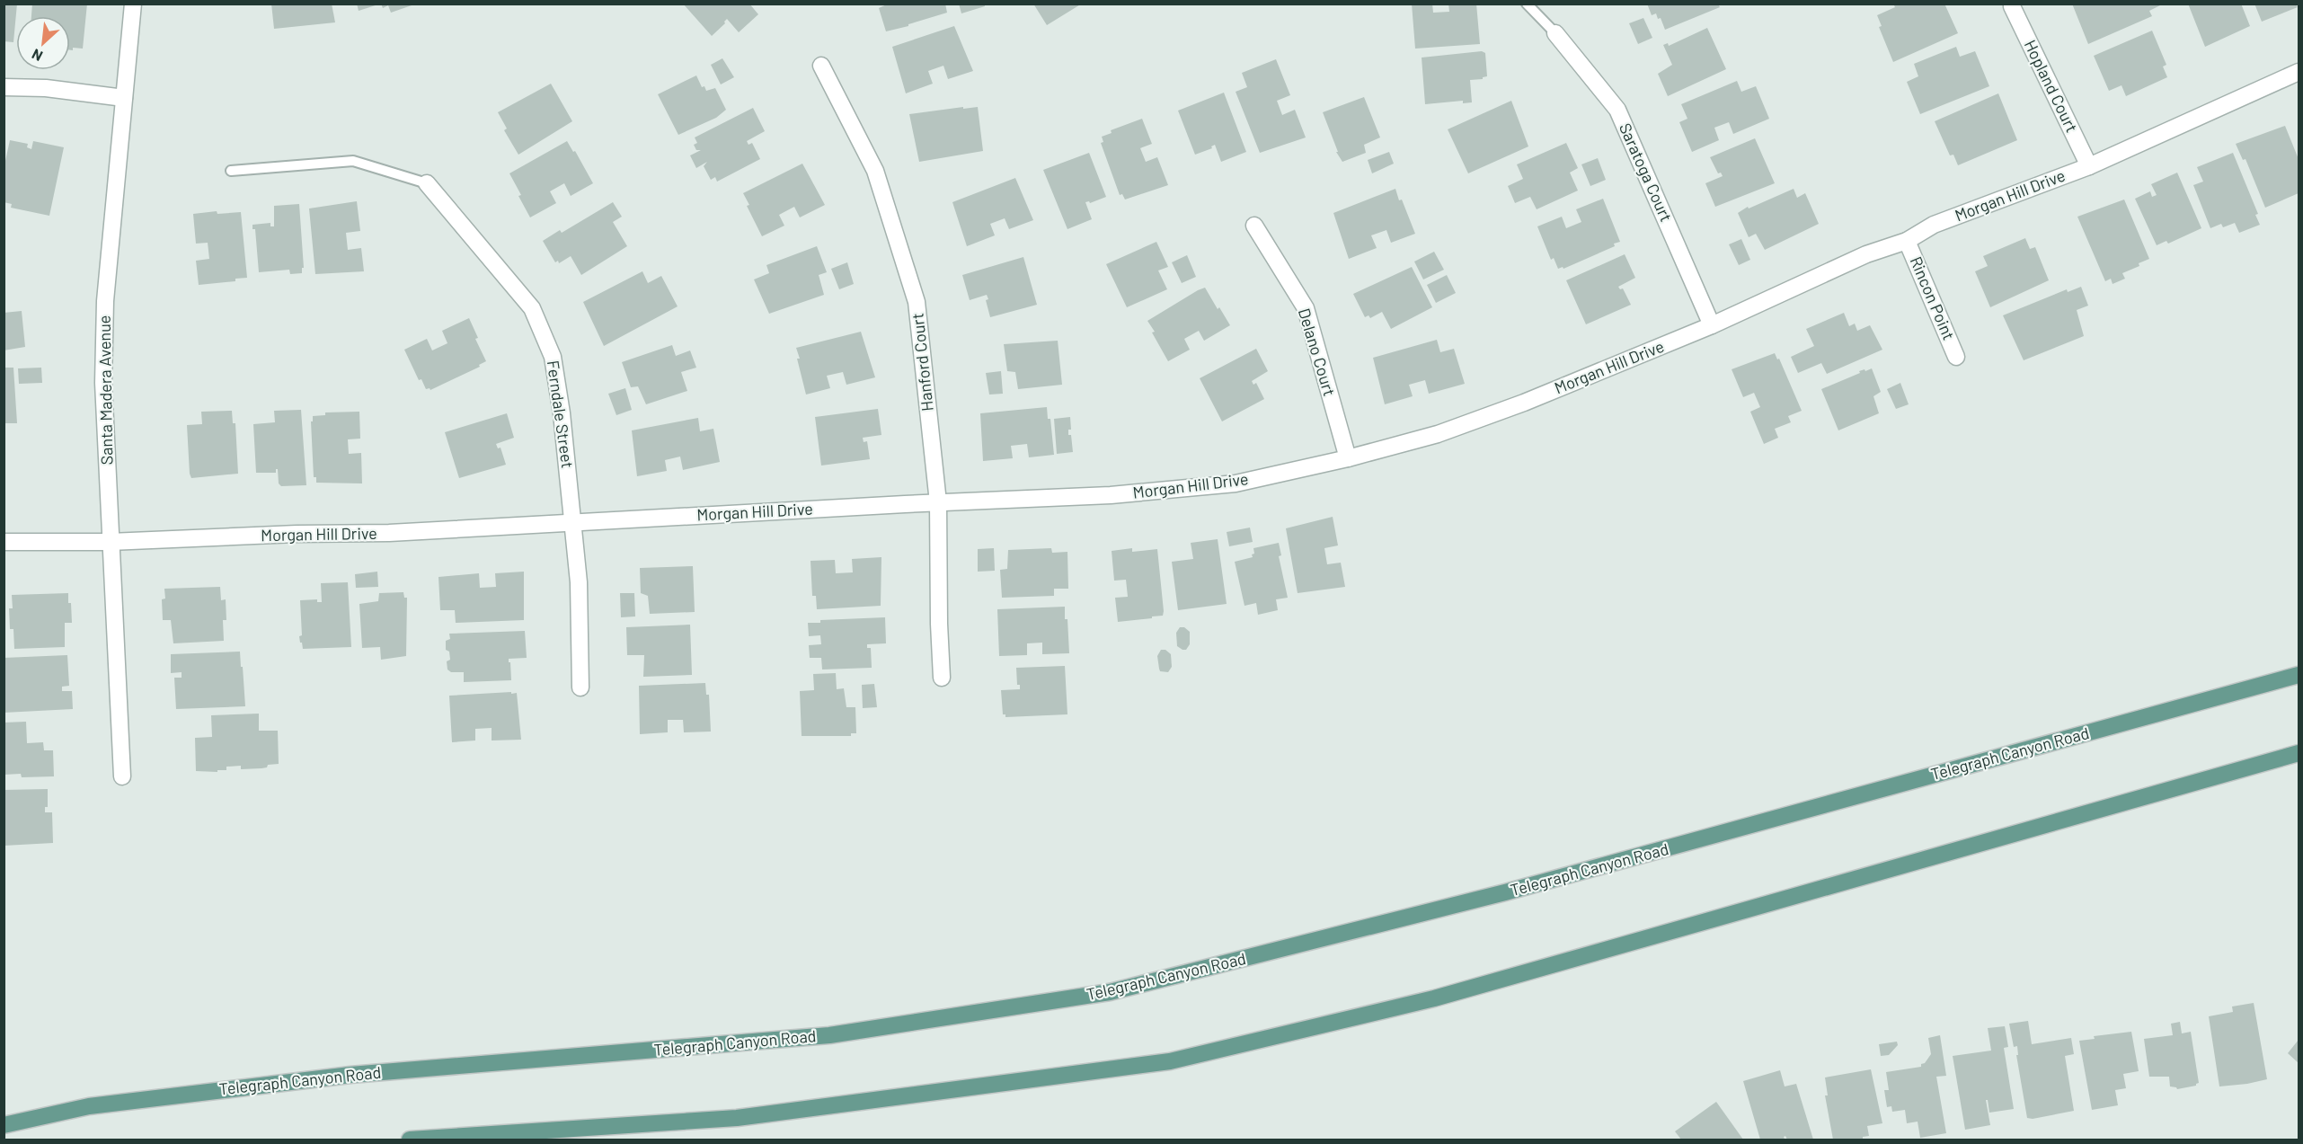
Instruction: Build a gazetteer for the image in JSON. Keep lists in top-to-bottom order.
{
  "streets": {
    "main road": ["Telegraph Canyon Road"],
    "street": [
      "Hopland Court",
      "Saratoga Court",
      "Morgan Hill Drive",
      "Rincon Point",
      "Delano Court",
      "Hanford Court",
      "Santa Madera Avenue",
      "Ferndale Street"
    ]
  },
  "crossings": [
    ["Hopland Court", "Morgan Hill Drive"],
    ["Saratoga Court", "Morgan Hill Drive"],
    ["Morgan Hill Drive", "Rincon Point"],
    ["Morgan Hill Drive", "Delano Court"],
    ["Morgan Hill Drive", "Hanford Court"],
    ["Morgan Hill Drive", "Santa Madera Avenue"],
    ["Morgan Hill Drive", "Ferndale Street"]
  ],
  "north": "bottom left"
}
